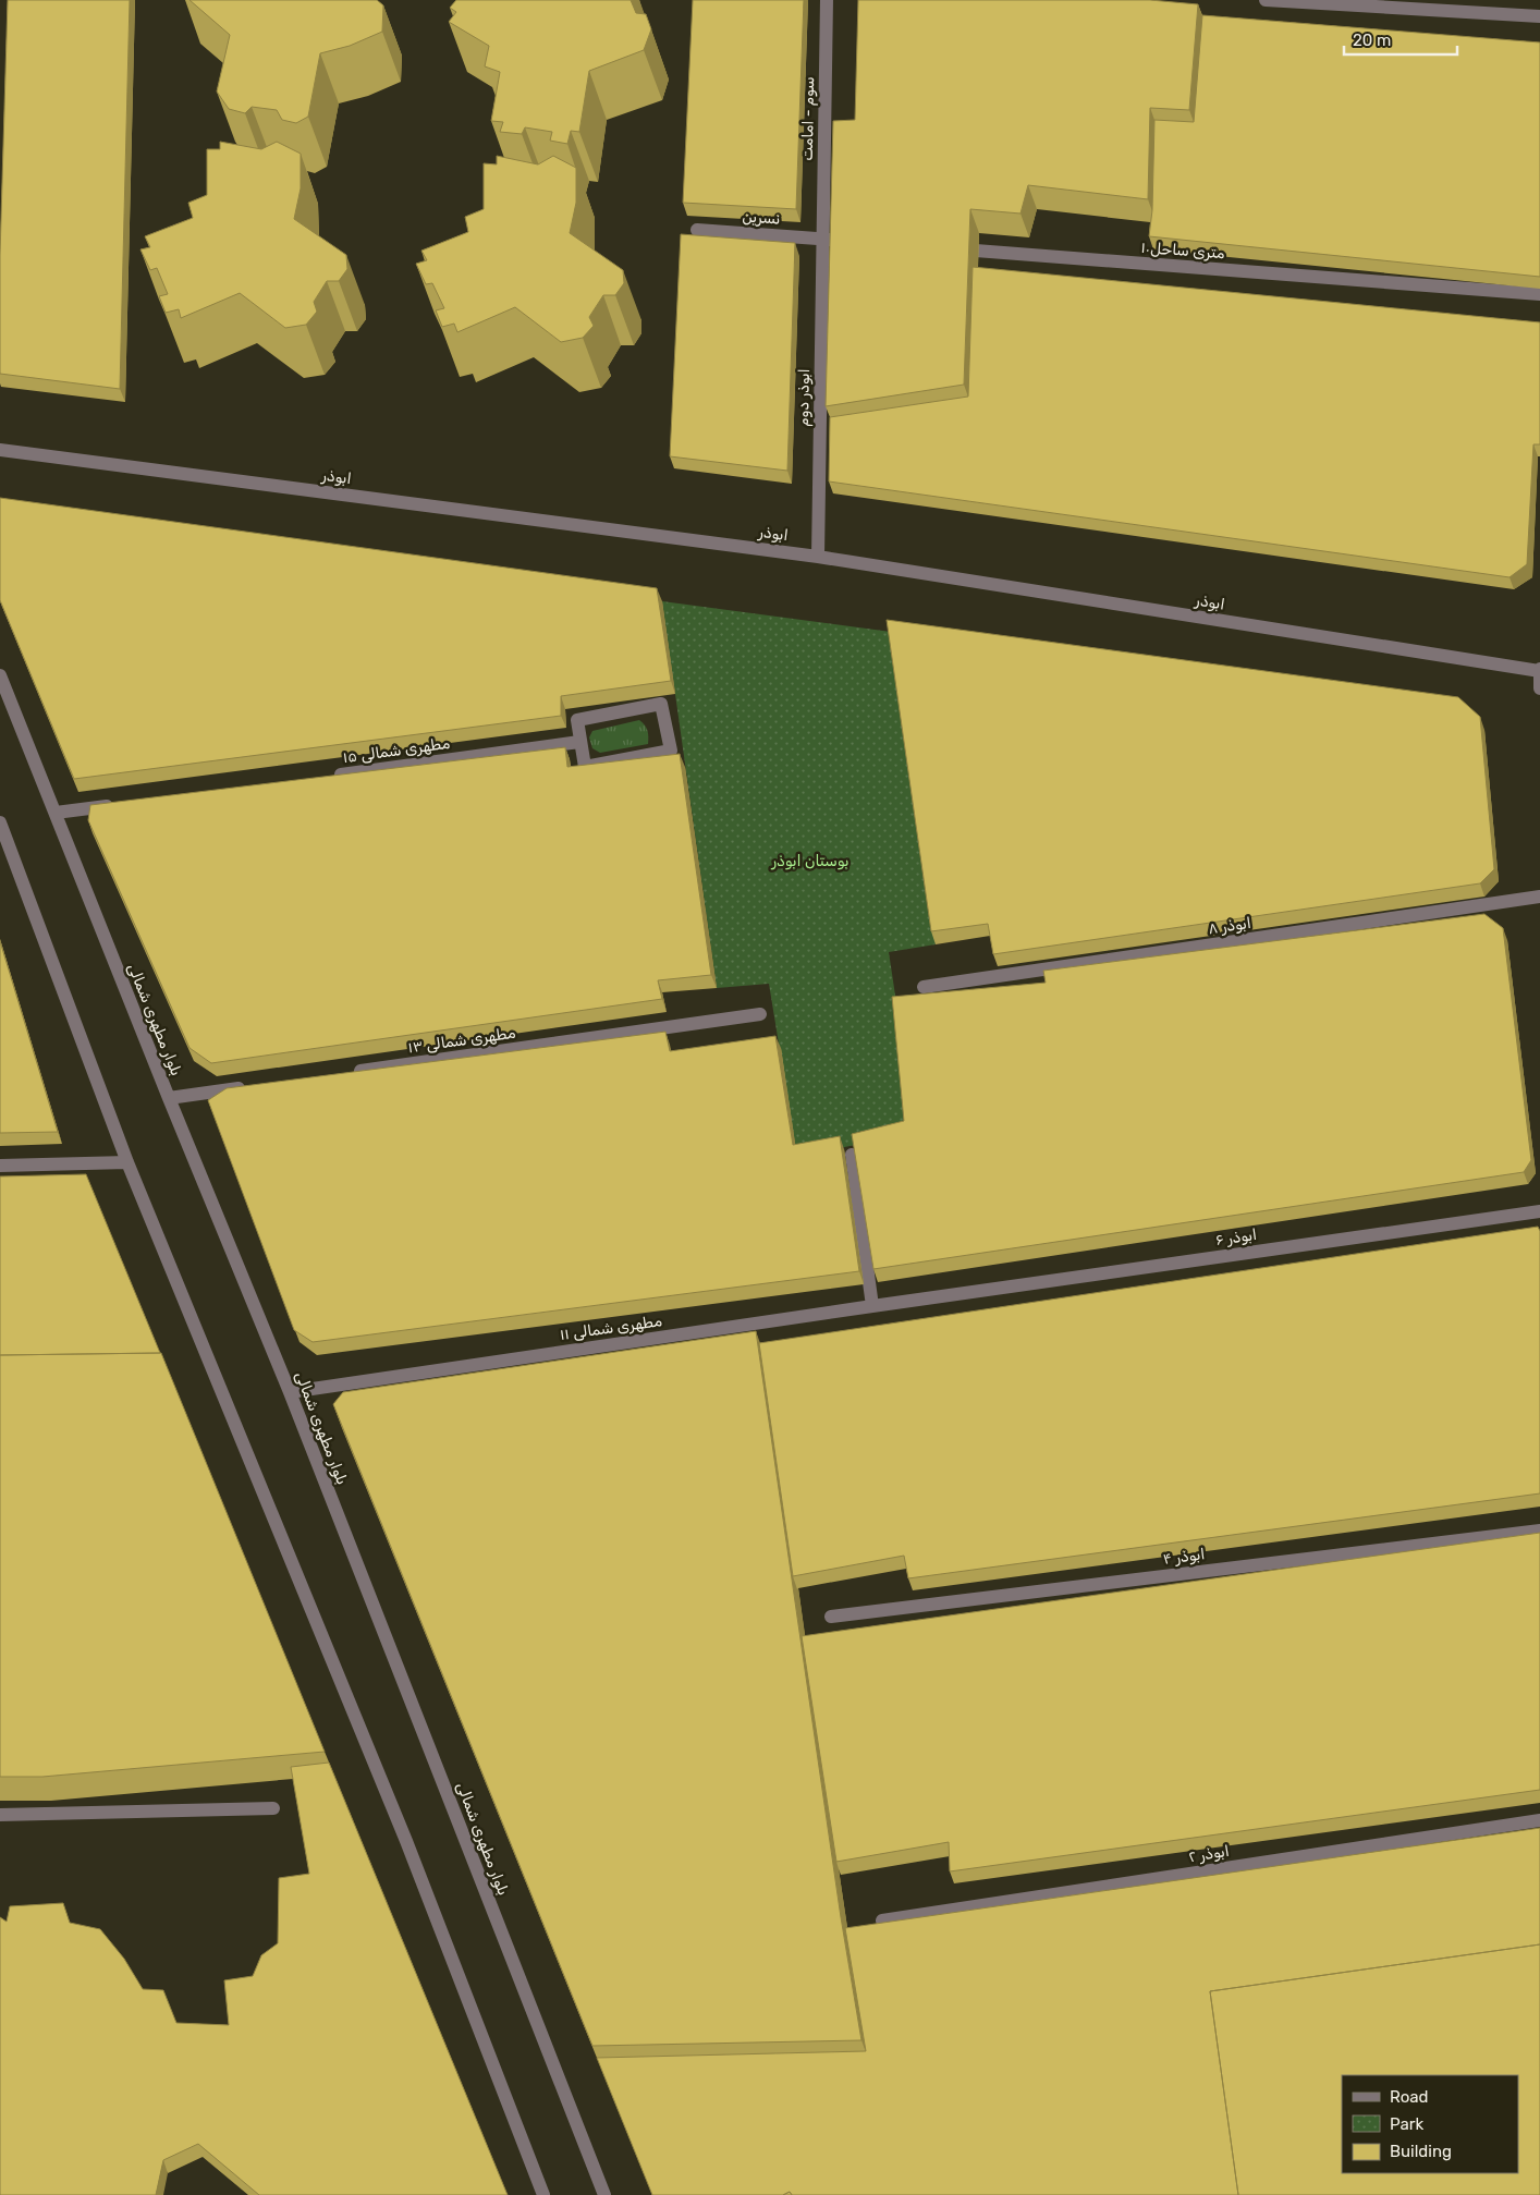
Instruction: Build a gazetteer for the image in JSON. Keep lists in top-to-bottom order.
{
  "streets": {
    "street": [
      "سوم - امامت",
      "نسرین",
      "۱۰متری ساحل",
      "ابوذر دوم",
      "ابوذر",
      "مطهری شمالی ۱۵",
      "ابوذر ۸",
      "بلوار مطهری شمالی",
      "مطهری شمالی ۱۳",
      "ابوذر ۶",
      "مطهری شمالی ۱۱",
      "ابوذر ۴",
      "ابوذر ۲"
    ]
  },
  "crossings": [
    ["سوم - امامت", "نسرین"],
    ["سوم - امامت", "ابوذر دوم"],
    ["نسرین", "ابوذر دوم"],
    ["ابوذر دوم", "ابوذر"],
    ["بلوار مطهری شمالی", "مطهری شمالی ۱۱"],
    ["ابوذر ۶", "مطهری شمالی ۱۱"]
  ],
  "parks": ["بوستان ابوذر"],
  "legend": ["Road", "Park", "Building"],
  "scale_bar": "20 m"
}
